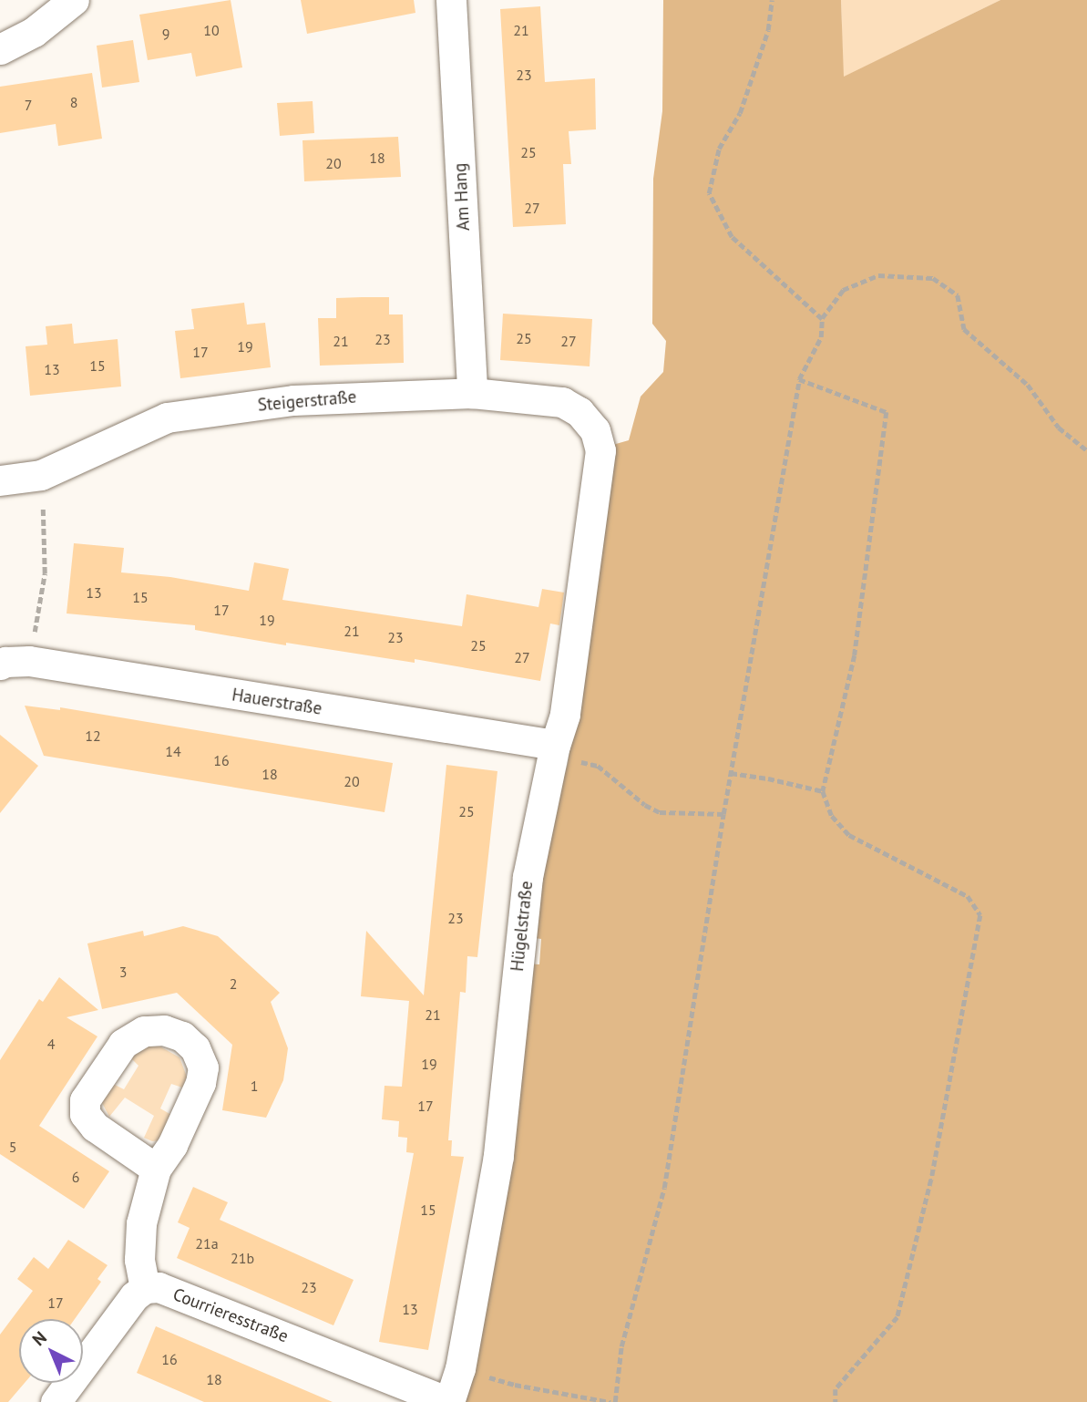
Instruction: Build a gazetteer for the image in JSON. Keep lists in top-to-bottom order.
{
  "streets": {
    "street": [
      "Am Hang",
      "Steigerstraße",
      "Hauerstraße",
      "Hügelstraße",
      "Courrieresstraße"
    ]
  },
  "crossings": [
    ["Am Hang", "Steigerstraße"],
    ["Steigerstraße", "Hügelstraße"],
    ["Hauerstraße", "Hügelstraße"],
    ["Hügelstraße", "Courrieresstraße"]
  ],
  "house_numbers": [
    "10",
    "21",
    "9",
    "23",
    "8",
    "7",
    "25",
    "18",
    "20",
    "27",
    "25",
    "23",
    "21",
    "27",
    "19",
    "17",
    "15",
    "13",
    "13",
    "15",
    "17",
    "19",
    "21",
    "23",
    "25",
    "27",
    "12",
    "14",
    "16",
    "18",
    "20",
    "25",
    "23",
    "3",
    "2",
    "21",
    "4",
    "19",
    "1",
    "17",
    "5",
    "6",
    "15",
    "21a",
    "21b",
    "23",
    "17",
    "13",
    "16",
    "18"
  ],
  "north": "top left"
}
